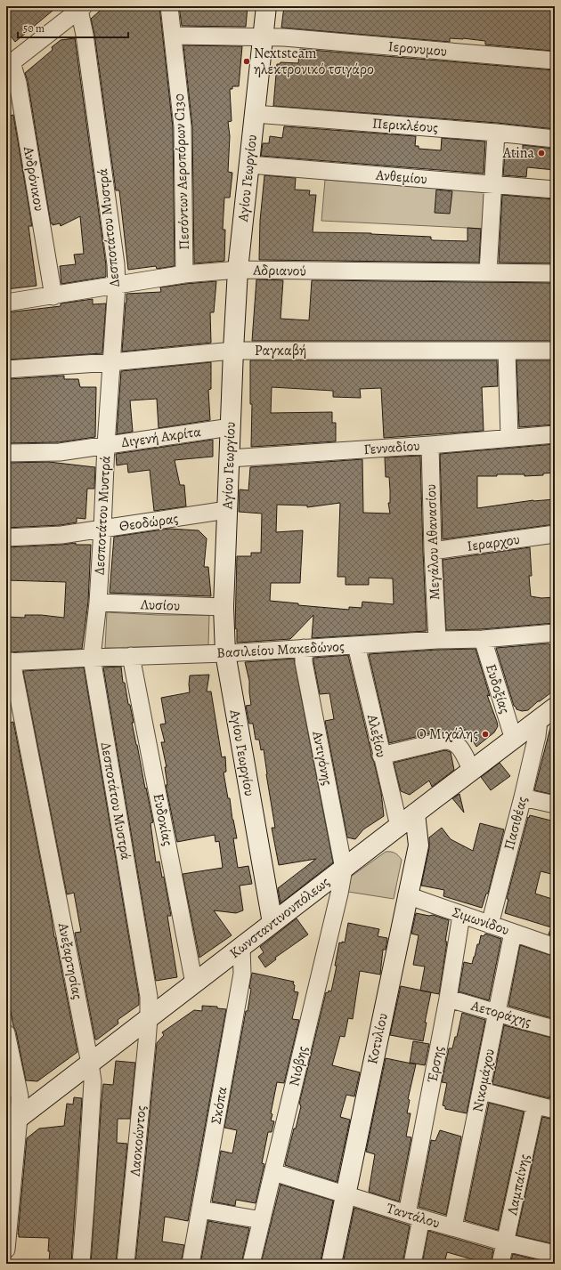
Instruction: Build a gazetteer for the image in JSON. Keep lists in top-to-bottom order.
{
  "streets": {
    "street": [
      "Ιερονυμου",
      "Περικλέους",
      "Πεσόντων Αεροπόρων C130",
      "Ανθεμίου",
      "Αγίου Γεωργίου",
      "Ανδρόνικου",
      "Δεσποτάτου Μυστρά",
      "Αδριανού",
      "Ραγκαβή",
      "Διγενή Ακρίτα",
      "Γενναδίου",
      "Θεοδώρας",
      "Μεγάλου Αθανασίου",
      "Ιεραρχου",
      "Λυσίου",
      "Βασιλείου Μακεδώνος",
      "Ευδοξίας",
      "Αλεξίου",
      "Αντιγόνης",
      "Ευδοκίας",
      "Πασιθέας",
      "Κωνσταντινουπόλεως",
      "Σιμωνίδου",
      "Ανεξαρτησίας",
      "Αετοράχης",
      "Κοτυλίου",
      "Έρσης",
      "Νιόβης",
      "Νικομάχου",
      "Σκόπα",
      "Λαοκοώντος",
      "Λαμπαίνης",
      "Ταντάλου"
    ]
  },
  "crossings": [
    ["Ιερονυμου", "Πεσόντων Αεροπόρων C130"],
    ["Ιερονυμου", "Αγίου Γεωργίου"],
    ["Περικλέους", "Αγίου Γεωργίου"],
    ["Πεσόντων Αεροπόρων C130", "Αδριανού"],
    ["Ανθεμίου", "Αγίου Γεωργίου"],
    ["Αγίου Γεωργίου", "Αδριανού"],
    ["Αγίου Γεωργίου", "Ραγκαβή"],
    ["Αγίου Γεωργίου", "Διγενή Ακρίτα"],
    ["Αγίου Γεωργίου", "Γενναδίου"],
    ["Αγίου Γεωργίου", "Θεοδώρας"],
    ["Αγίου Γεωργίου", "Λυσίου"],
    ["Αγίου Γεωργίου", "Βασιλείου Μακεδώνος"],
    ["Αγίου Γεωργίου", "Κωνσταντινουπόλεως"],
    ["Ανδρόνικου", "Αδριανού"],
    ["Δεσποτάτου Μυστρά", "Αδριανού"],
    ["Δεσποτάτου Μυστρά", "Ραγκαβή"],
    ["Δεσποτάτου Μυστρά", "Διγενή Ακρίτα"],
    ["Δεσποτάτου Μυστρά", "Θεοδώρας"],
    ["Δεσποτάτου Μυστρά", "Λυσίου"],
    ["Δεσποτάτου Μυστρά", "Βασιλείου Μακεδώνος"],
    ["Δεσποτάτου Μυστρά", "Κωνσταντινουπόλεως"],
    ["Δεσποτάτου Μυστρά", "Λαοκοώντος"],
    ["Γενναδίου", "Μεγάλου Αθανασίου"],
    ["Μεγάλου Αθανασίου", "Ιεραρχου"],
    ["Μεγάλου Αθανασίου", "Βασιλείου Μακεδώνος"],
    ["Βασιλείου Μακεδώνος", "Ευδοξίας"],
    ["Βασιλείου Μακεδώνος", "Αλεξίου"],
    ["Βασιλείου Μακεδώνος", "Αντιγόνης"],
    ["Βασιλείου Μακεδώνος", "Ευδοκίας"],
    ["Βασιλείου Μακεδώνος", "Ανεξαρτησίας"],
    ["Ευδοξίας", "Κωνσταντινουπόλεως"],
    ["Αλεξίου", "Κωνσταντινουπόλεως"],
    ["Αντιγόνης", "Κωνσταντινουπόλεως"],
    ["Αντιγόνης", "Νιόβης"],
    ["Ευδοκίας", "Κωνσταντινουπόλεως"],
    ["Πασιθέας", "Κωνσταντινουπόλεως"],
    ["Πασιθέας", "Σιμωνίδου"],
    ["Κωνσταντινουπόλεως", "Ανεξαρτησίας"],
    ["Κωνσταντινουπόλεως", "Κοτυλίου"],
    ["Κωνσταντινουπόλεως", "Νιόβης"],
    ["Κωνσταντινουπόλεως", "Σκόπα"],
    ["Κωνσταντινουπόλεως", "Λαοκοώντος"],
    ["Σιμωνίδου", "Κοτυλίου"],
    ["Σιμωνίδου", "Έρσης"],
    ["Σιμωνίδου", "Νικομάχου"],
    ["Αετοράχης", "Έρσης"],
    ["Αετοράχης", "Νικομάχου"],
    ["Κοτυλίου", "Ταντάλου"],
    ["Έρσης", "Ταντάλου"],
    ["Νιόβης", "Ταντάλου"],
    ["Νικομάχου", "Ταντάλου"],
    ["Λαμπαίνης", "Ταντάλου"]
  ],
  "places": ["Nextsteam ηλεκτρονικό τσιγάρο", "Atina", "Ο Μιχάλης"],
  "scale_bar": "50 m"
}
